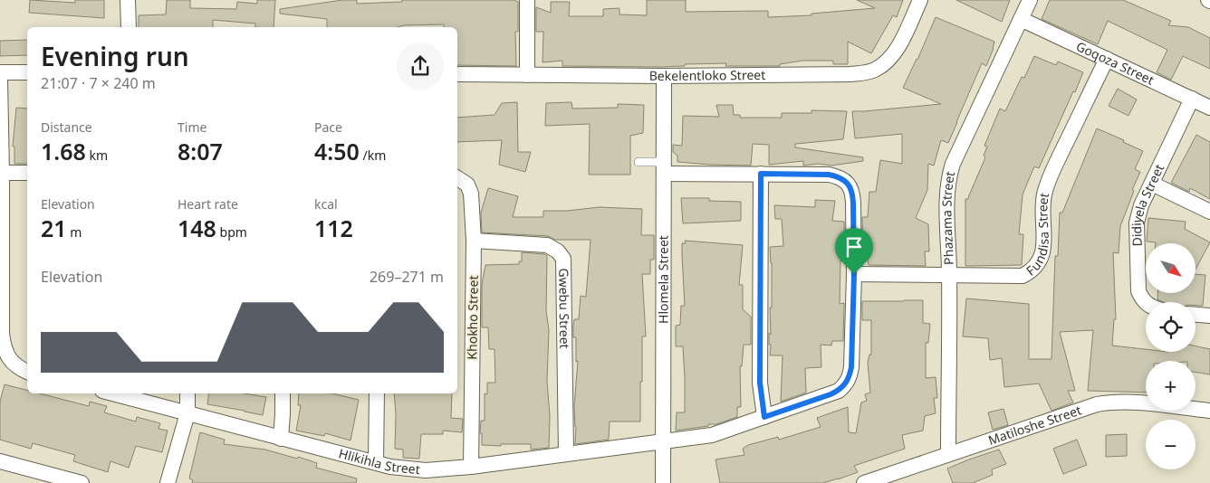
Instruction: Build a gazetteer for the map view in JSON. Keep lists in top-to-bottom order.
{
  "streets": {
    "street": [
      "Goqoza Street",
      "Bekelentloko Street",
      "Didiyela Street",
      "Phazama Street",
      "Fundisa Street",
      "Hlomela Street",
      "Gwebu Street",
      "Khokho Street",
      "Matiloshe Street",
      "Hlikihla Street"
    ]
  },
  "crossings": [
    ["Goqoza Street", "Didiyela Street"],
    ["Goqoza Street", "Phazama Street"],
    ["Goqoza Street", "Fundisa Street"],
    ["Bekelentloko Street", "Hlomela Street"],
    ["Phazama Street", "Fundisa Street"],
    ["Phazama Street", "Matiloshe Street"],
    ["Fundisa Street", "Hlikihla Street"],
    ["Hlomela Street", "Hlikihla Street"],
    ["Gwebu Street", "Khokho Street"],
    ["Gwebu Street", "Hlikihla Street"],
    ["Khokho Street", "Hlikihla Street"]
  ],
  "north": "bottom right",
  "page": {
    "heading": ["Evening run", "21:07 · 7 × 240 m"],
    "stats": [
      ["Distance", "1.68 km"],
      ["Time", "8:07"],
      ["Pace", "4:50 /km"],
      ["Elevation", "21 m"],
      ["Heart rate", "148 bpm"],
      ["kcal", "112"]
    ],
    "map_buttons": ["+", "−"],
    "chart": ["Elevation", "269–271 m"]
  }
}
